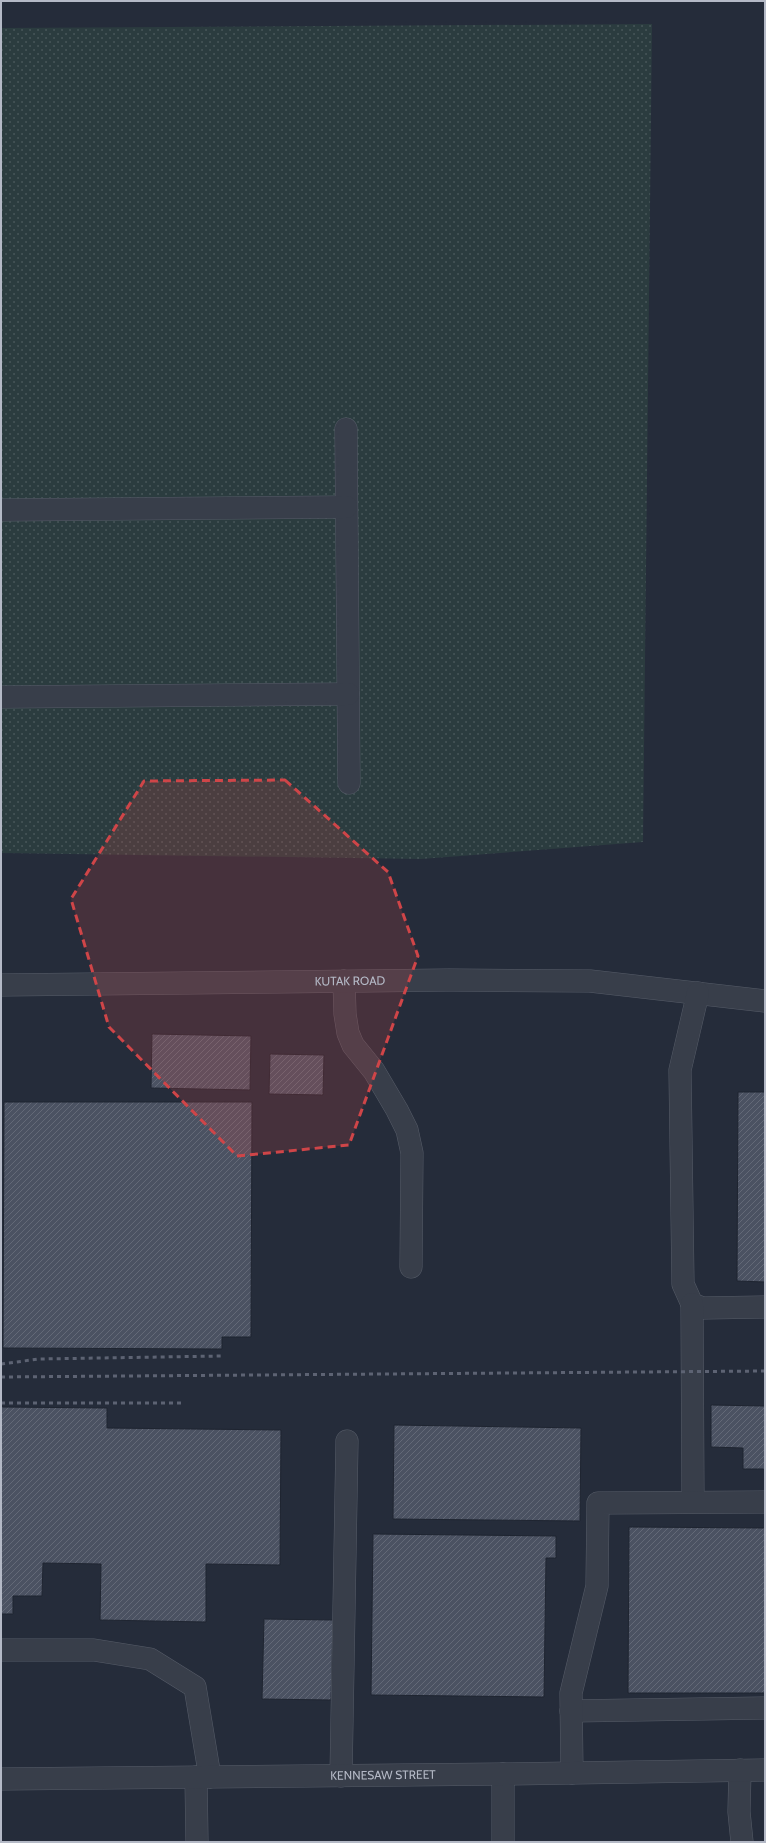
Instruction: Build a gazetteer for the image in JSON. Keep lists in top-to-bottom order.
{
  "streets": {
    "street": ["KUTAK ROAD", "KENNESAW STREET"]
  }
}
